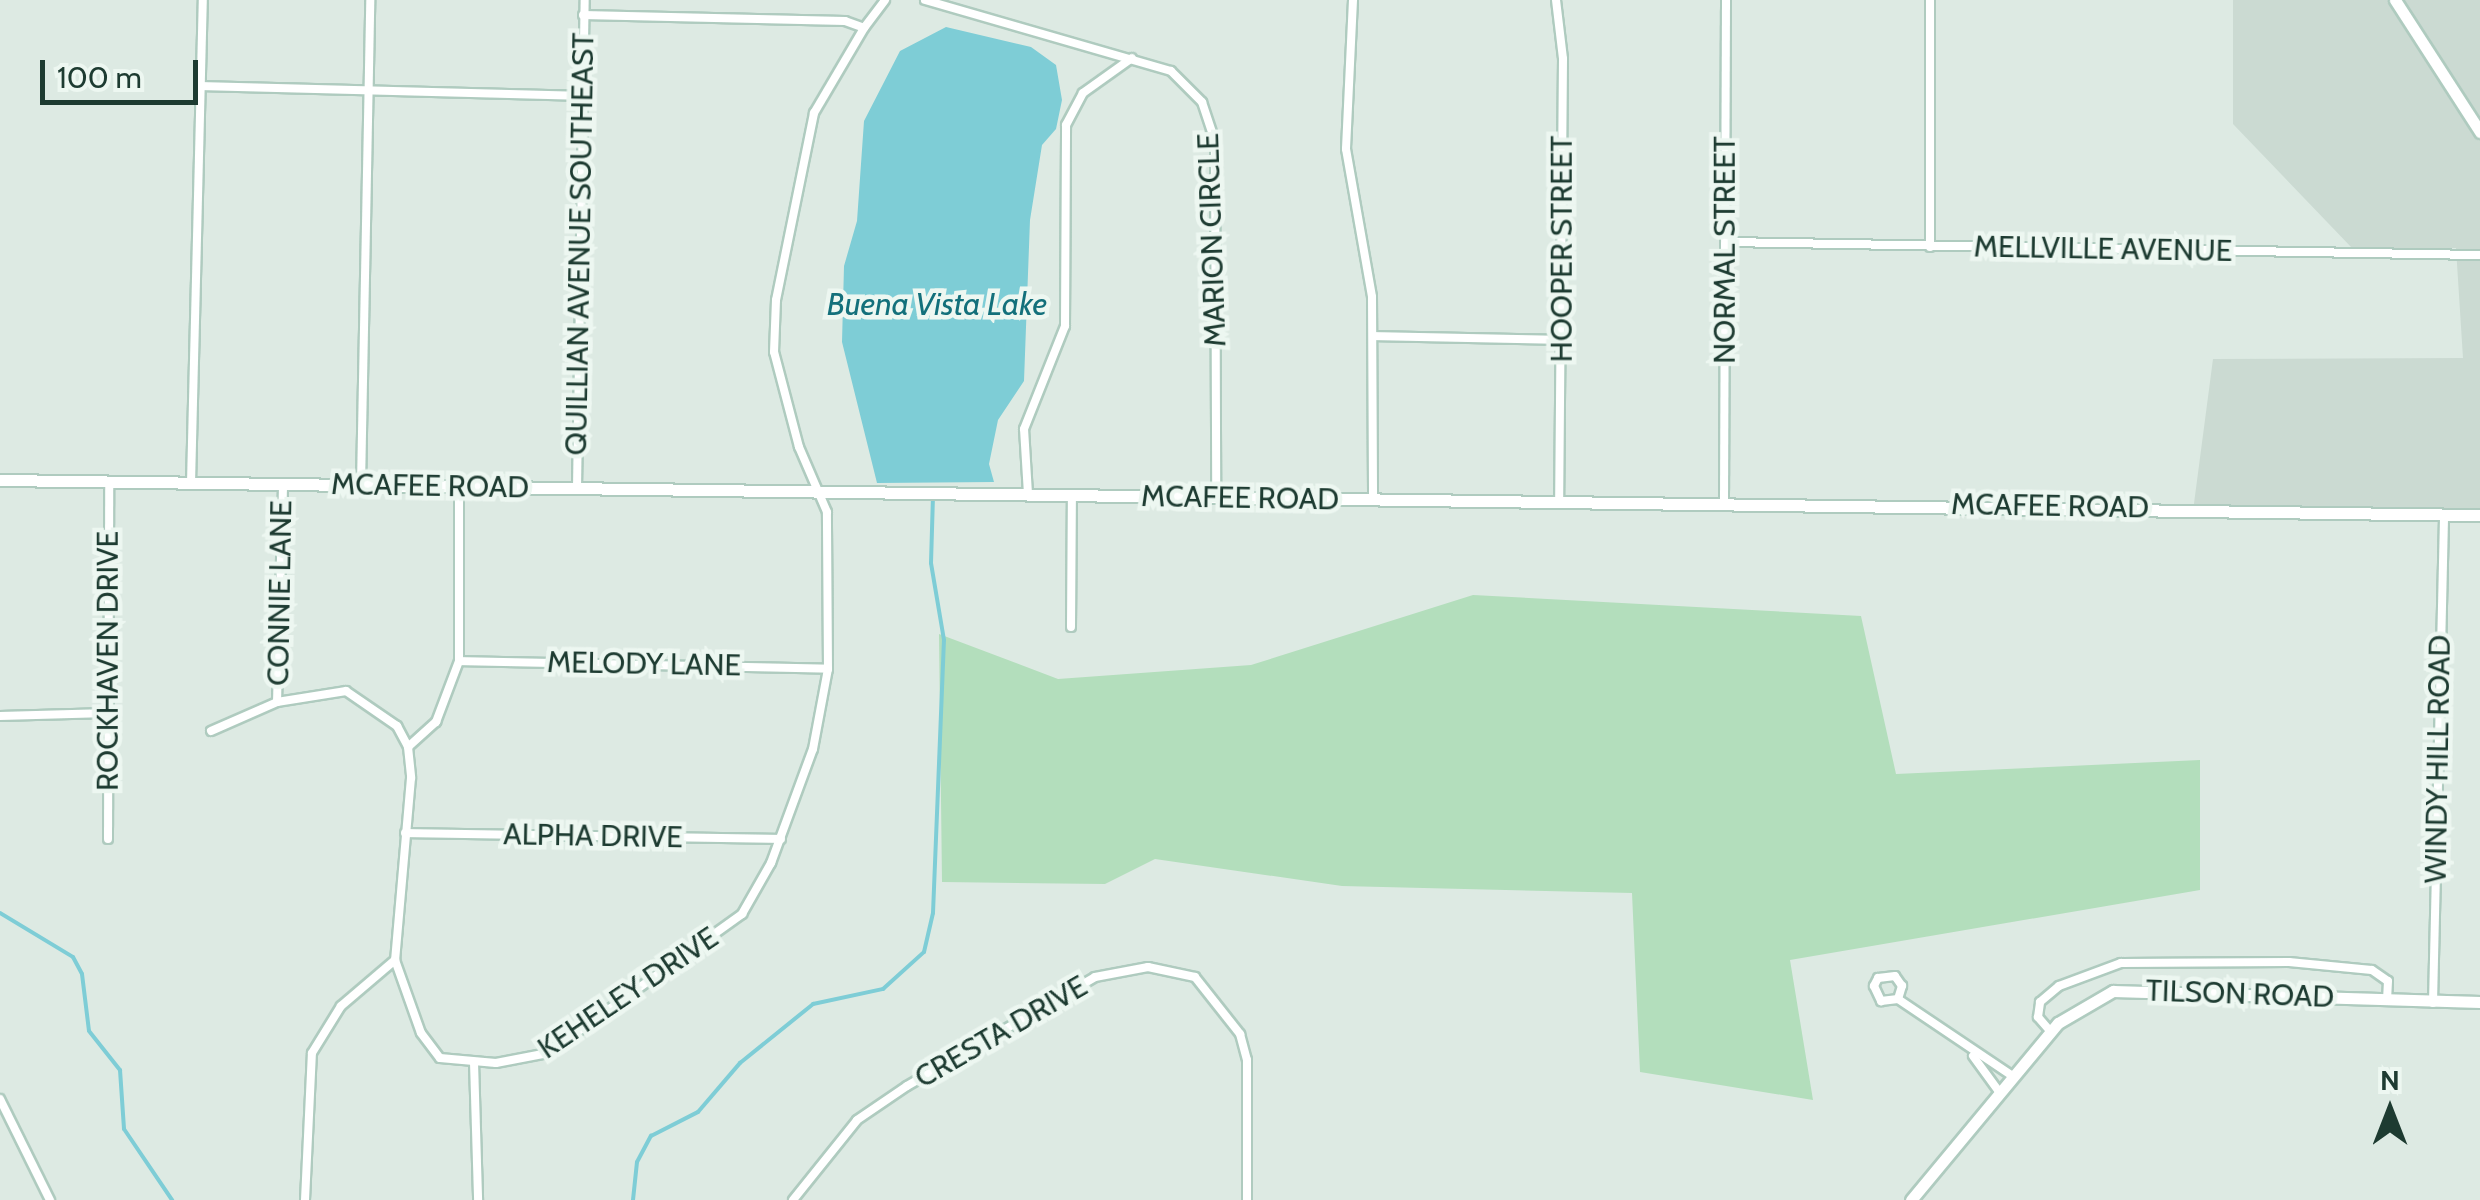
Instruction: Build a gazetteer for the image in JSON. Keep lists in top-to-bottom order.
{
  "streets": {
    "street": [
      "MARION CIRCLE",
      "QUILLIAN AVENUE SOUTHEAST",
      "HOOPER STREET",
      "MELLVILLE AVENUE",
      "NORMAL STREET",
      "MCAFEE ROAD",
      "CONNIE LANE",
      "ROCKHAVEN DRIVE",
      "MELODY LANE",
      "WINDY HILL ROAD",
      "ALPHA DRIVE",
      "KEHELEY DRIVE",
      "TILSON ROAD",
      "CRESTA DRIVE"
    ]
  },
  "crossings": [
    ["MARION CIRCLE", "MCAFEE ROAD"],
    ["QUILLIAN AVENUE SOUTHEAST", "MCAFEE ROAD"],
    ["HOOPER STREET", "MCAFEE ROAD"],
    ["MELLVILLE AVENUE", "NORMAL STREET"],
    ["NORMAL STREET", "MCAFEE ROAD"],
    ["MCAFEE ROAD", "CONNIE LANE"],
    ["MCAFEE ROAD", "ROCKHAVEN DRIVE"],
    ["MCAFEE ROAD", "WINDY HILL ROAD"],
    ["MCAFEE ROAD", "KEHELEY DRIVE"],
    ["MELODY LANE", "KEHELEY DRIVE"],
    ["WINDY HILL ROAD", "TILSON ROAD"],
    ["ALPHA DRIVE", "KEHELEY DRIVE"]
  ],
  "water": ["Buena Vista Lake"],
  "scale_bar": "100 m",
  "north": "top"
}
